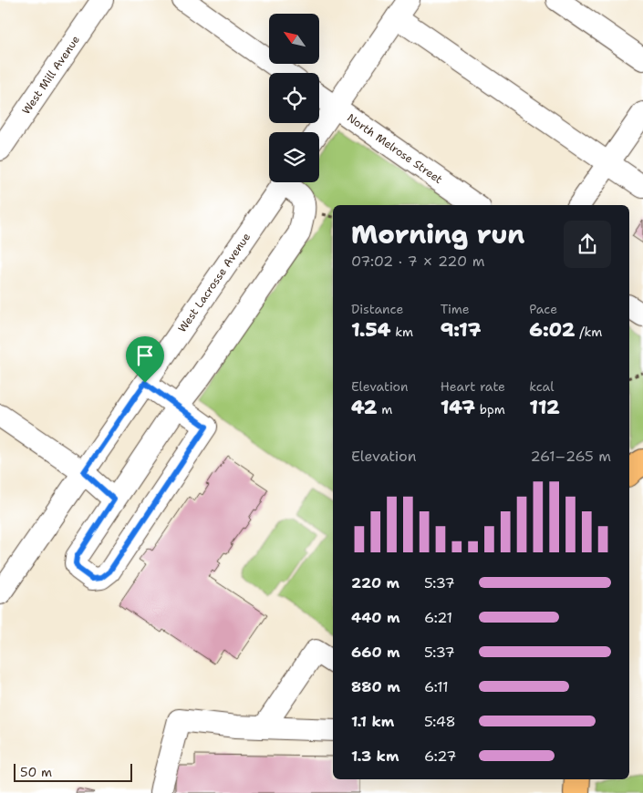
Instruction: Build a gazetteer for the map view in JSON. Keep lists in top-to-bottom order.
{
  "streets": {
    "street": ["West Mill Avenue", "North Melrose Street", "West Lacrosse Avenue"]
  },
  "scale_bar": "50 m",
  "north": "top left",
  "page": {
    "heading": ["Morning run", "07:02 · 7 × 220 m"],
    "stats": [
      ["Distance", "1.54 km"],
      ["Time", "9:17"],
      ["Pace", "6:02 /km"],
      ["Elevation", "42 m"],
      ["Heart rate", "147 bpm"],
      ["kcal", "112"]
    ],
    "chart": ["Elevation", "261–265 m"],
    "list": [
      {
        "name": "220 m",
        "note": "5:37"
      },
      {
        "name": "440 m",
        "note": "6:21"
      },
      {
        "name": "660 m",
        "note": "5:37"
      },
      {
        "name": "880 m",
        "note": "6:11"
      },
      {
        "name": "1.1 km",
        "note": "5:48"
      },
      {
        "name": "1.3 km",
        "note": "6:27"
      }
    ],
    "scale": "50 m"
  }
}
